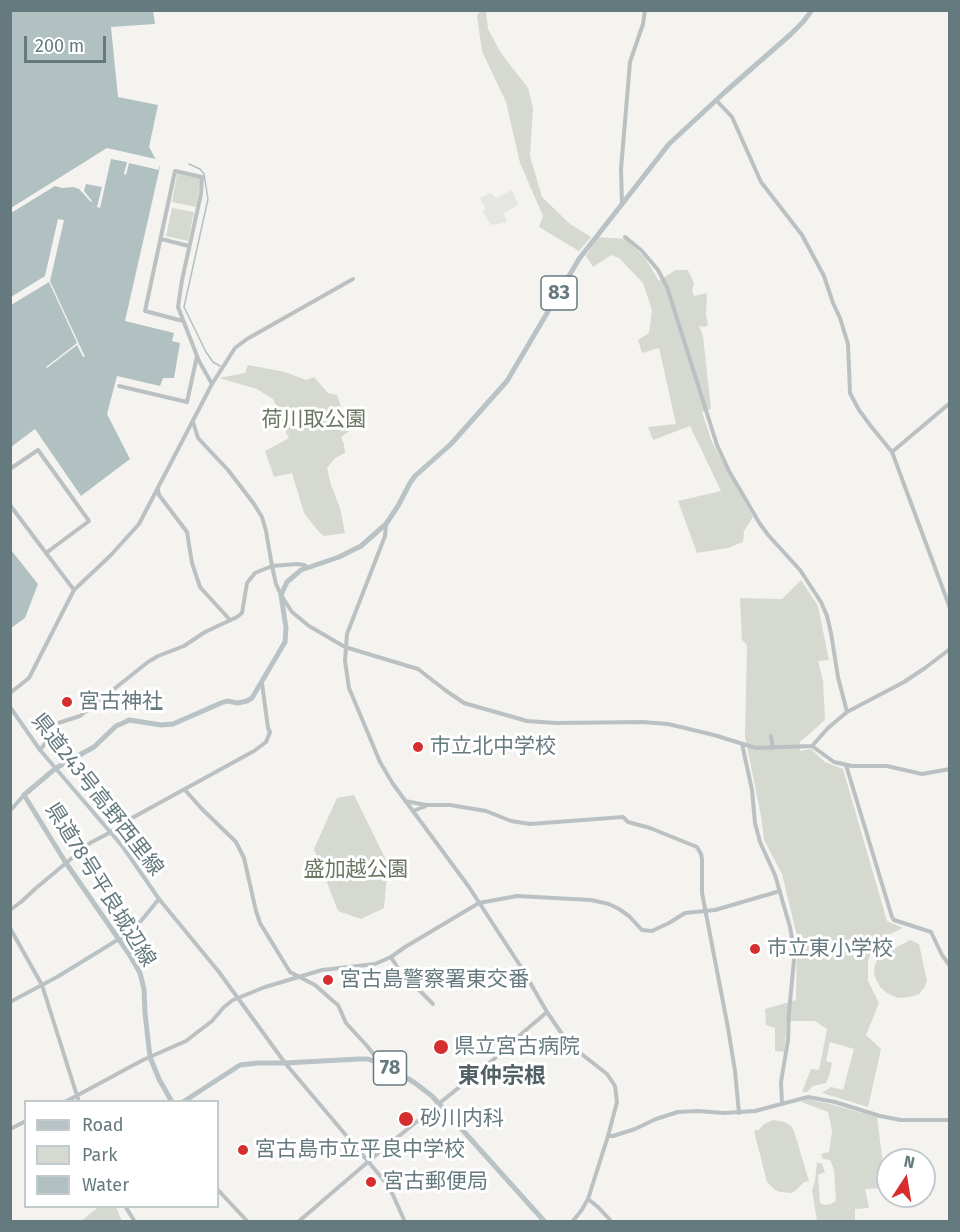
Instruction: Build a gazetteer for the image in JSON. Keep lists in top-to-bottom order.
{
  "streets": {
    "main road": [
      "83",
      "県道243号高野西里線",
      "県道78号平良城辺線",
      "78"
    ]
  },
  "crossings": [
    ["県道243号高野西里線", "県道78号平良城辺線"]
  ],
  "districts": ["東仲宗根"],
  "parks": ["荷川取公園", "盛加越公園"],
  "places": [
    "宮古神社",
    "市立北中学校",
    "市立東小学校",
    "宮古島警察署東交番",
    "県立宮古病院",
    "砂川内科",
    "宮古島市立平良中学校",
    "宮古郵便局"
  ],
  "legend": ["Road", "Park", "Water"],
  "scale_bar": "200 m",
  "north": "top"
}
